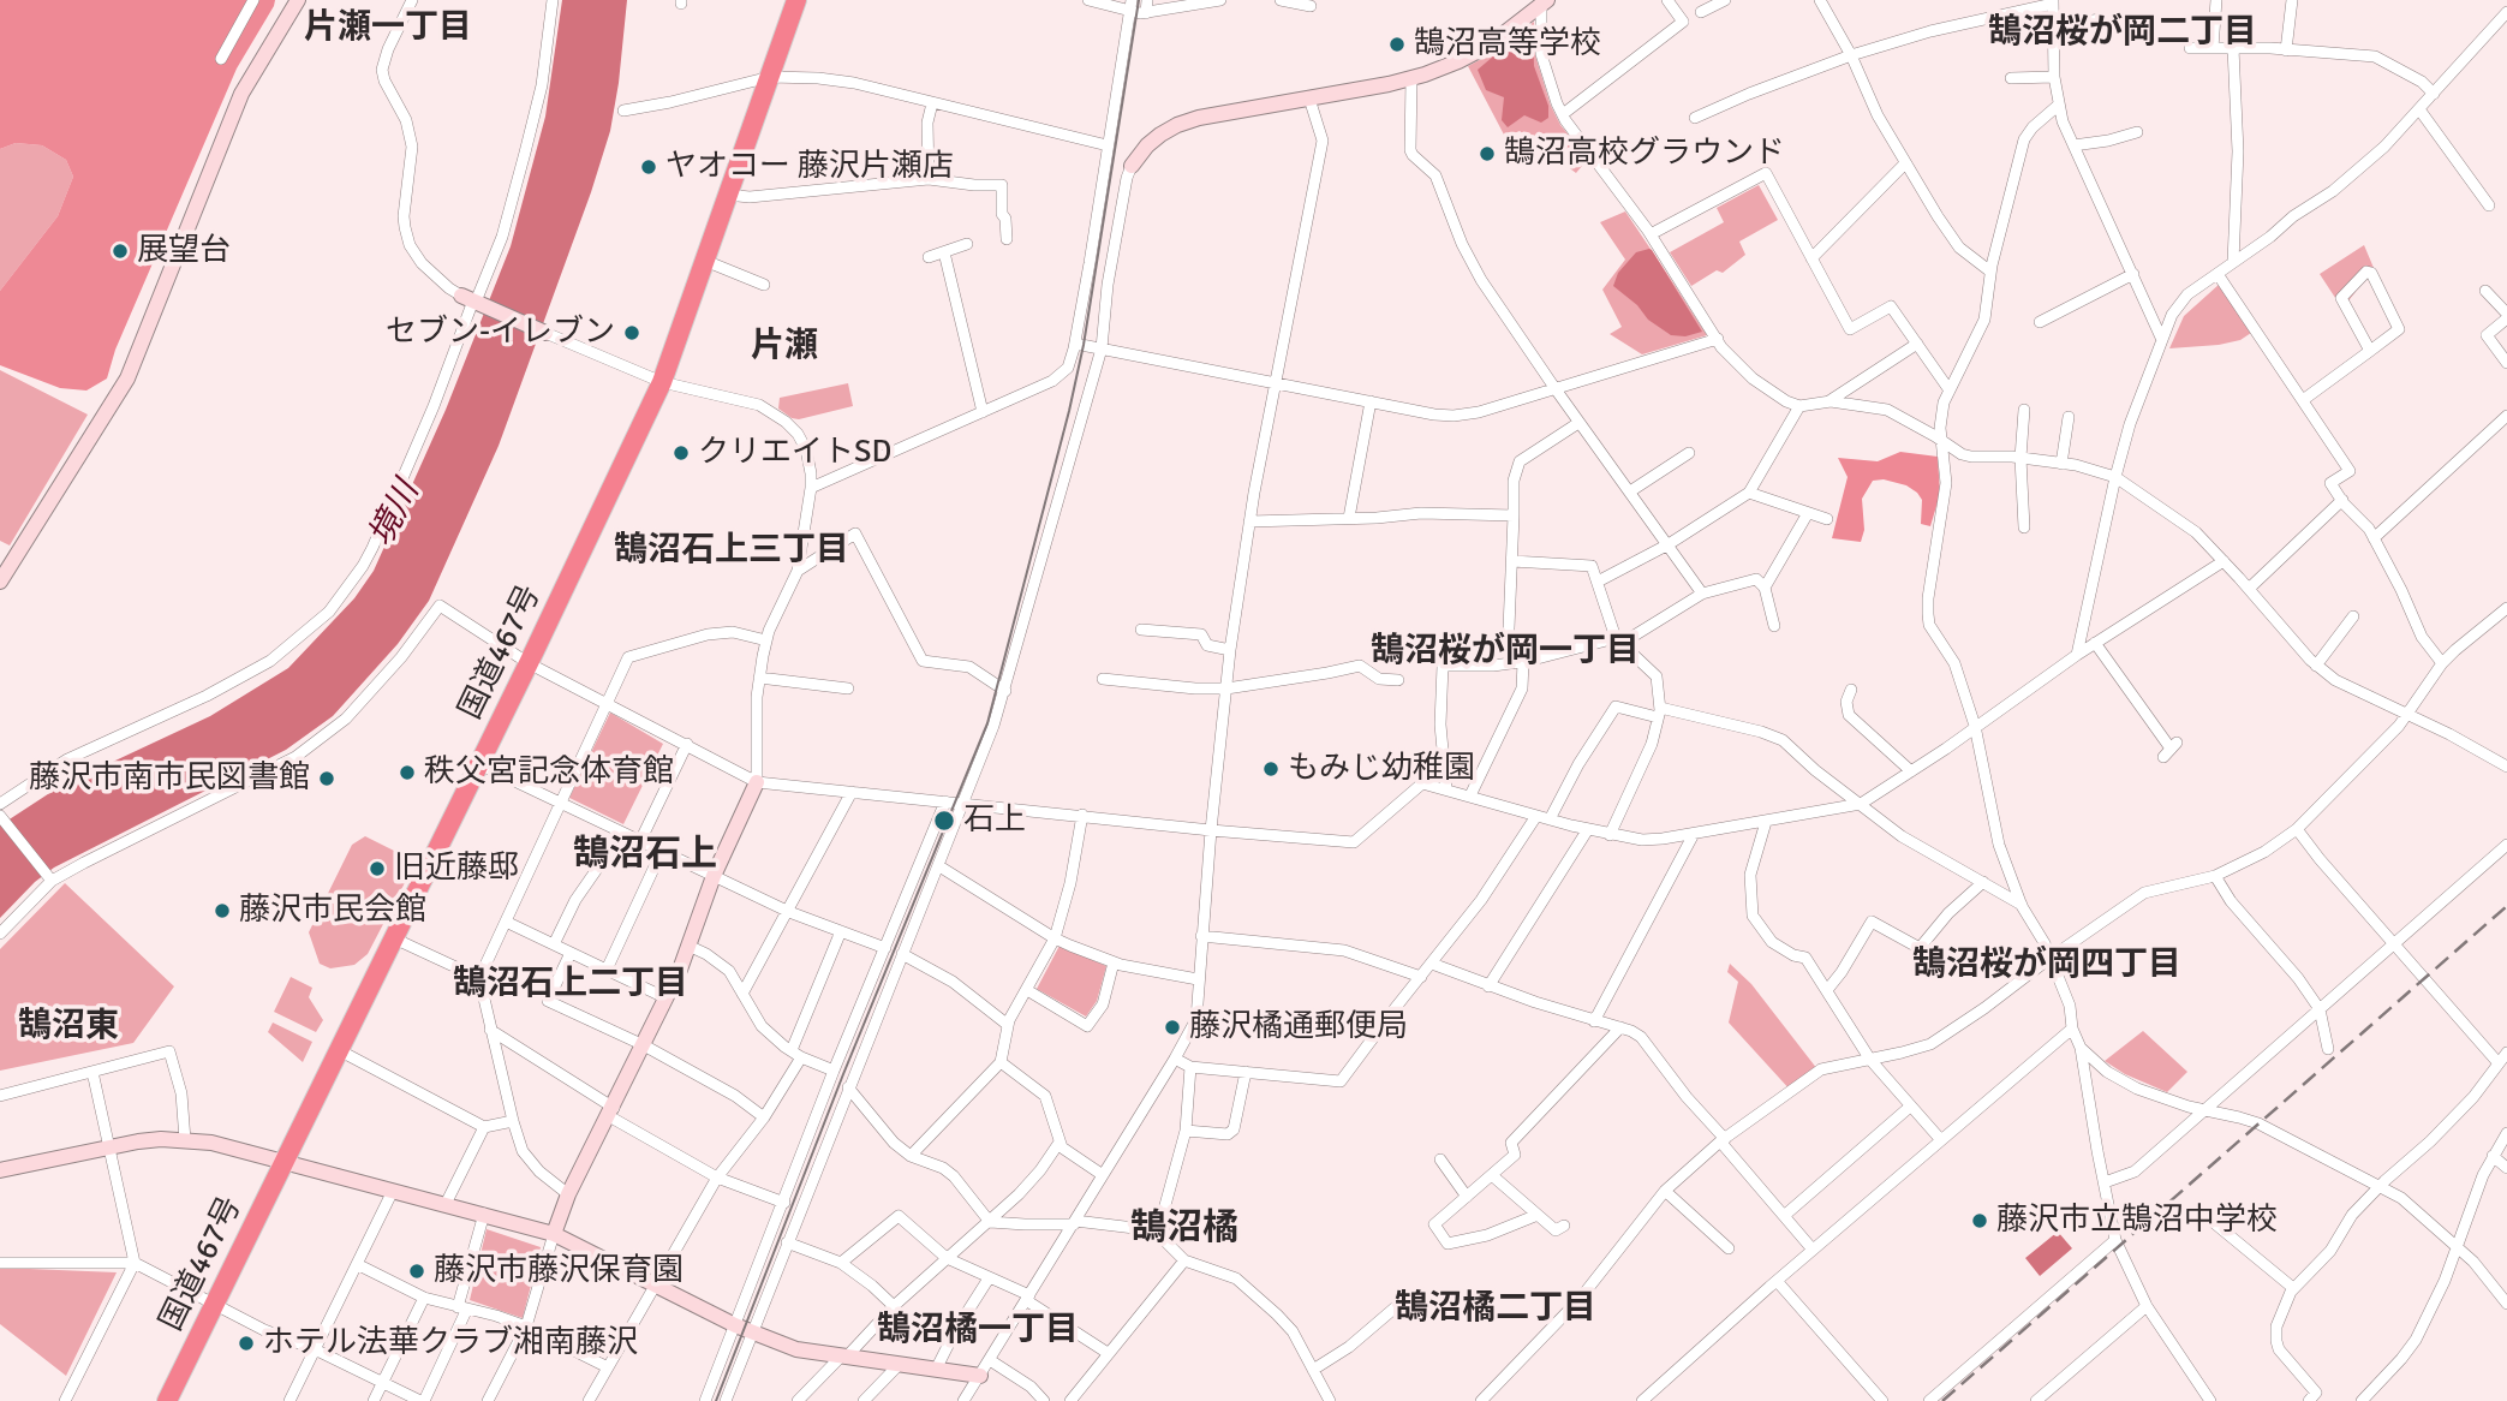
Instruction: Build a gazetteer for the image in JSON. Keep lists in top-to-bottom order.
{
  "streets": {
    "highway": ["国道467号"]
  },
  "districts": [
    "片瀬一丁目",
    "鵠沼桜が岡二丁目",
    "片瀬",
    "鵠沼石上三丁目",
    "鵠沼桜が岡一丁目",
    "鵠沼石上",
    "鵠沼桜が岡四丁目",
    "鵠沼石上二丁目",
    "鵠沼東",
    "鵠沼橘",
    "鵠沼橘二丁目",
    "鵠沼橘一丁目"
  ],
  "water": ["境川"],
  "places": [
    "鵠沼高等学校",
    "鵠沼高校グラウンド",
    "ヤオコー 藤沢片瀬店",
    "展望台",
    "セブン-イレブン",
    "クリエイトSD",
    "もみじ幼稚園",
    "秩父宮記念体育館",
    "藤沢市南市民図書館",
    "石上",
    "旧近藤邸",
    "藤沢市民会館",
    "藤沢橘通郵便局",
    "藤沢市立鵠沼中学校",
    "藤沢市藤沢保育園",
    "ホテル法華クラブ湘南藤沢"
  ]
}
